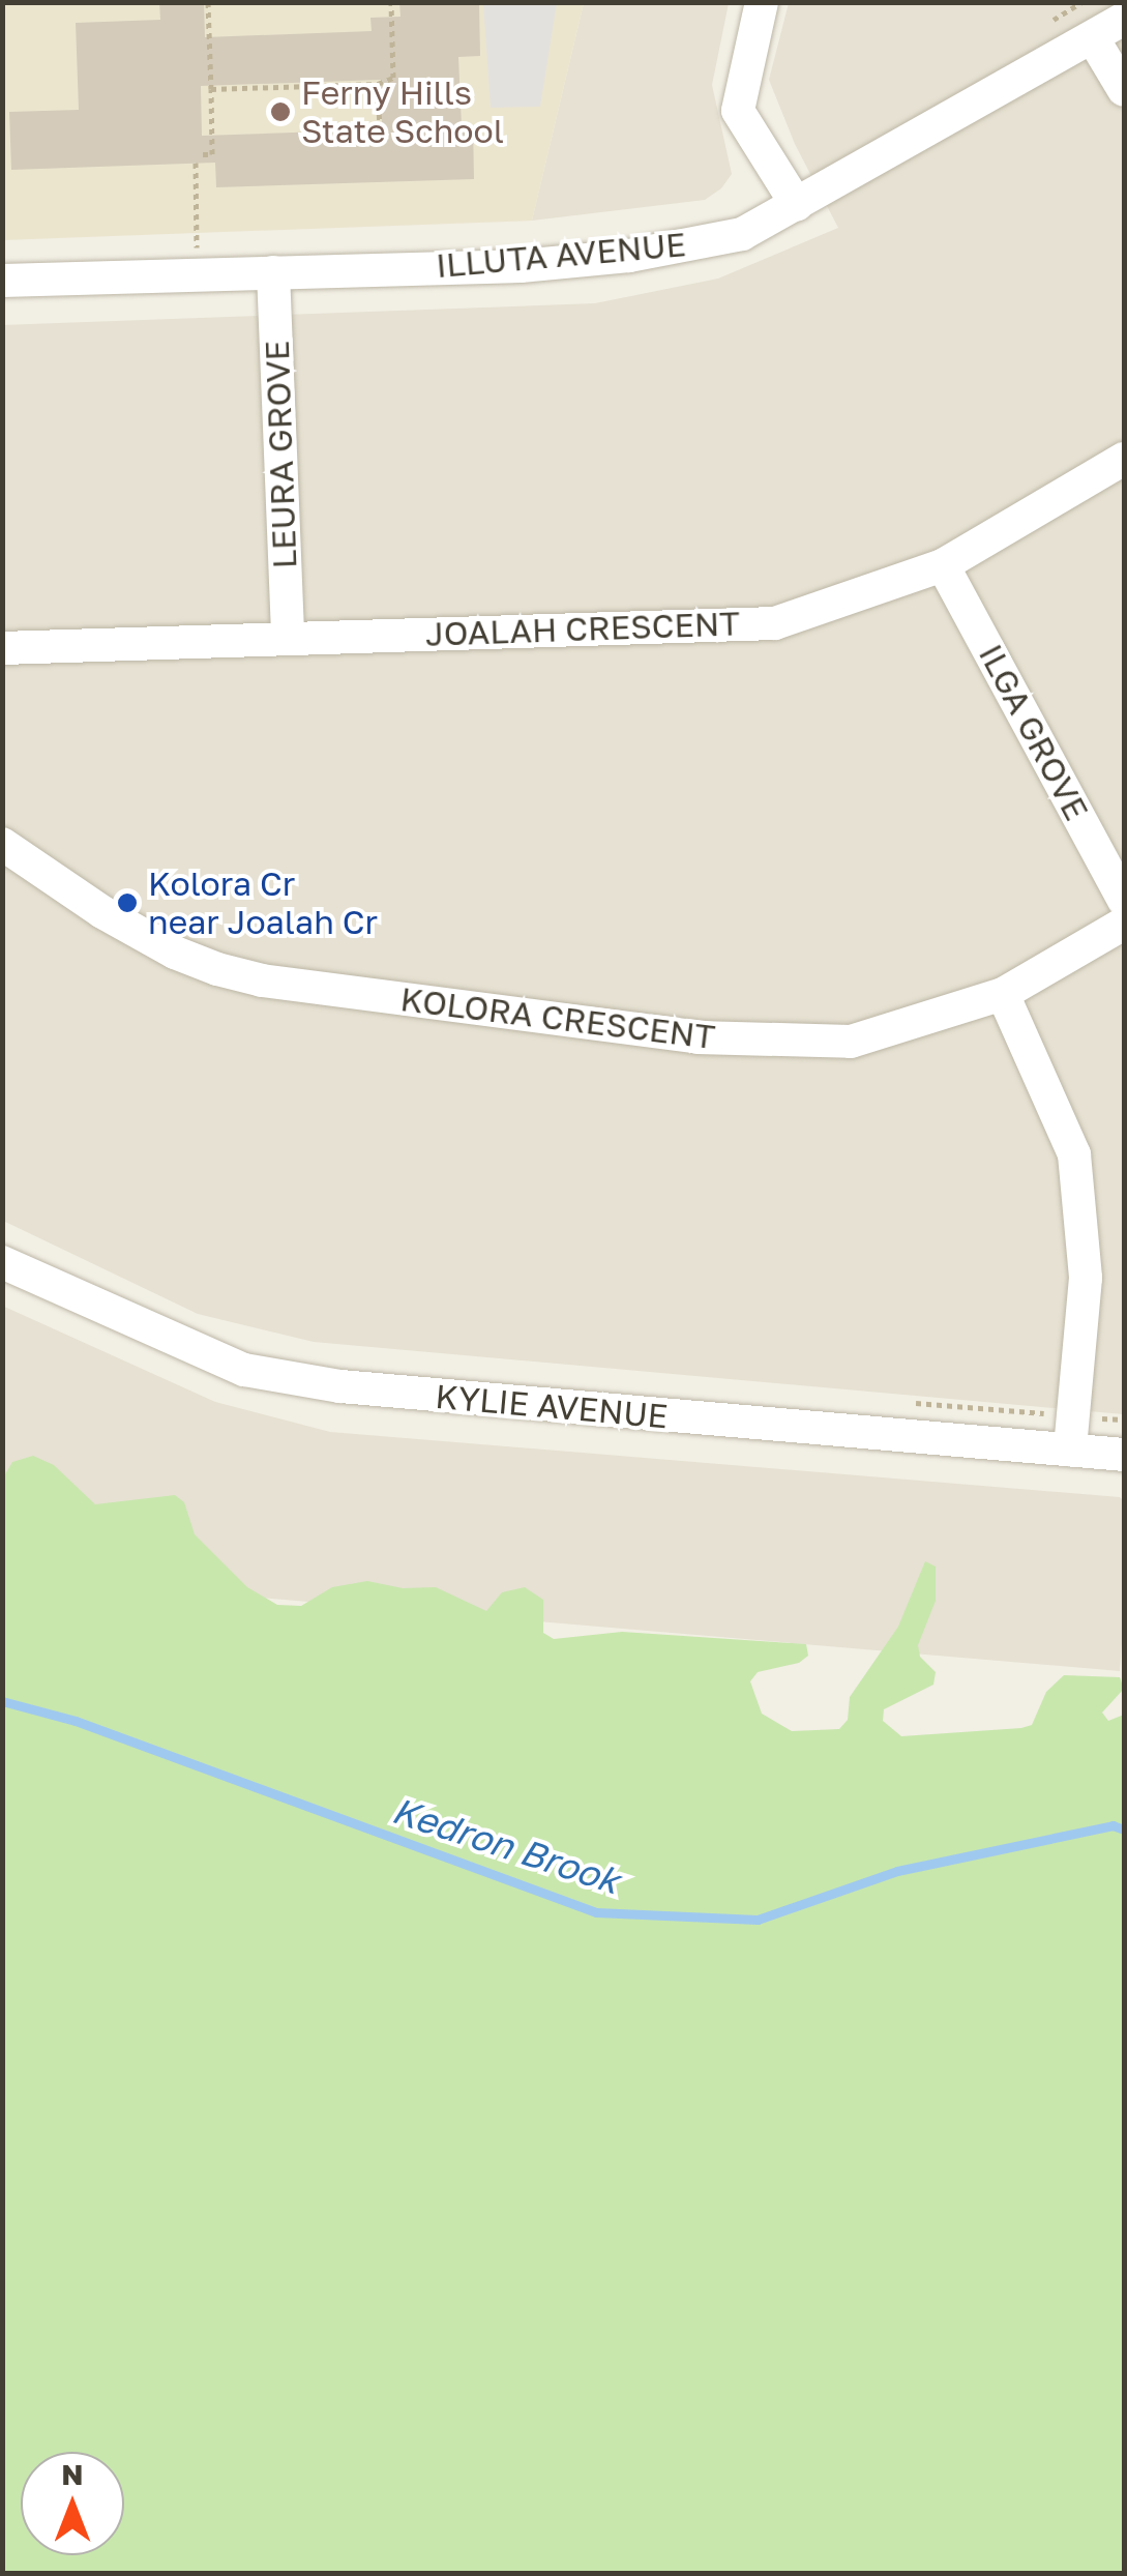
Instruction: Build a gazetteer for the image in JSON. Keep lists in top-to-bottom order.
{
  "streets": {
    "street": [
      "ILLUTA AVENUE",
      "LEURA GROVE",
      "JOALAH CRESCENT",
      "ILGA GROVE",
      "KOLORA CRESCENT",
      "KYLIE AVENUE"
    ]
  },
  "crossings": [
    ["ILLUTA AVENUE", "LEURA GROVE"],
    ["LEURA GROVE", "JOALAH CRESCENT"],
    ["JOALAH CRESCENT", "ILGA GROVE"]
  ],
  "water": ["Kedron Brook"],
  "places": ["Ferny Hills State School", "Kolora Cr near Joalah Cr"],
  "north": "top"
}
